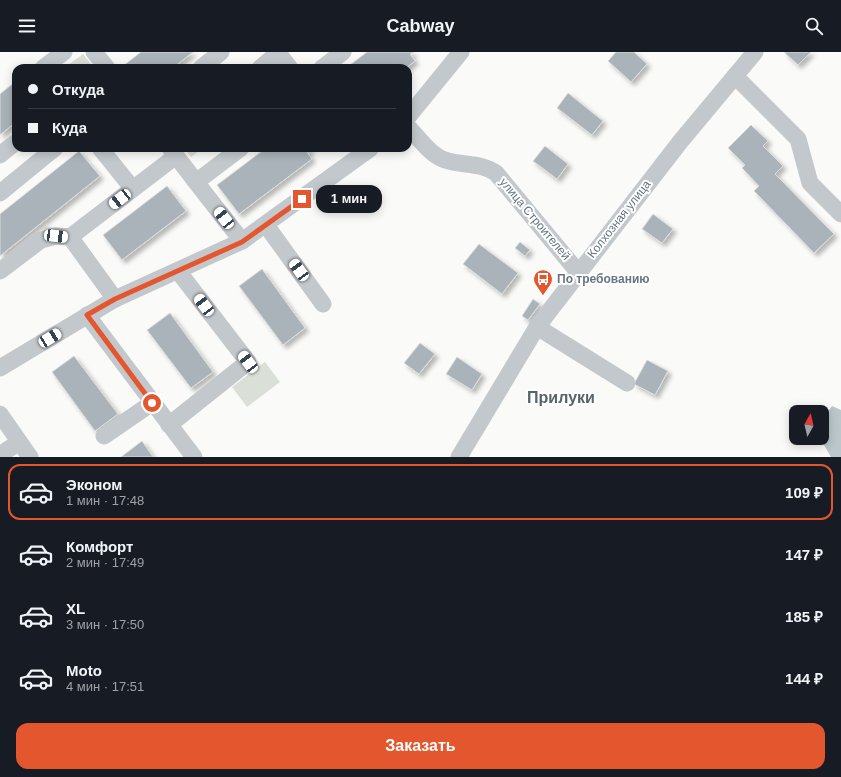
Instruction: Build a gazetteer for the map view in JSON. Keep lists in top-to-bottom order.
{
  "streets": {
    "street": ["улица Строителей", "Колхозная улица"]
  },
  "crossings": [
    ["улица Строителей", "Колхозная улица"]
  ],
  "districts": ["Прилуки"],
  "places": {
    "bus stop": ["По требованию"]
  },
  "north": "top",
  "page": {
    "header": "Cabway",
    "banner": ["Откуда", "Куда"],
    "bubble": "1 мин",
    "list": [
      {
        "name": "Эконом",
        "note": "1 мин · 17:48",
        "value": "109 ₽"
      },
      {
        "name": "Комфорт",
        "note": "2 мин · 17:49",
        "value": "147 ₽"
      },
      {
        "name": "XL",
        "note": "3 мин · 17:50",
        "value": "185 ₽"
      },
      {
        "name": "Moto",
        "note": "4 мин · 17:51",
        "value": "144 ₽"
      }
    ],
    "buttons": "Заказать"
  }
}
